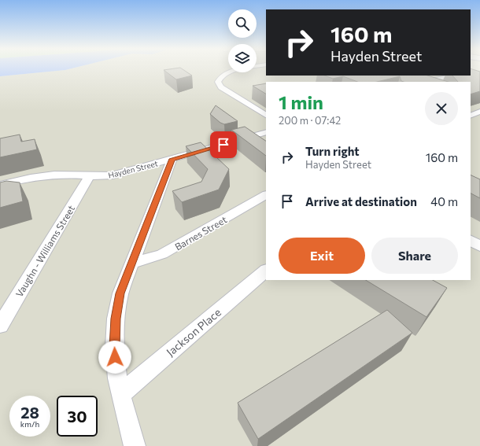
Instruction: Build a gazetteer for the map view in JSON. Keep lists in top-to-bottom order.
{
  "streets": {
    "street": [
      "Hayden Street",
      "Barnes Street",
      "Vaughn - Williams Street",
      "Jackson Place"
    ]
  },
  "crossings": [
    ["Hayden Street", "Vaughn - Williams Street"]
  ],
  "page": {
    "turn": ["160 m", "Hayden Street"],
    "heading": ["1 min", "200 m · 07:42"],
    "list": [
      {
        "name": "Turn right",
        "note": "Hayden Street",
        "value": "160 m"
      },
      {
        "name": "Arrive at destination",
        "value": "40 m"
      }
    ],
    "buttons": ["Exit", "Share"],
    "speed": "28 km/h",
    "limit": "30"
  }
}
